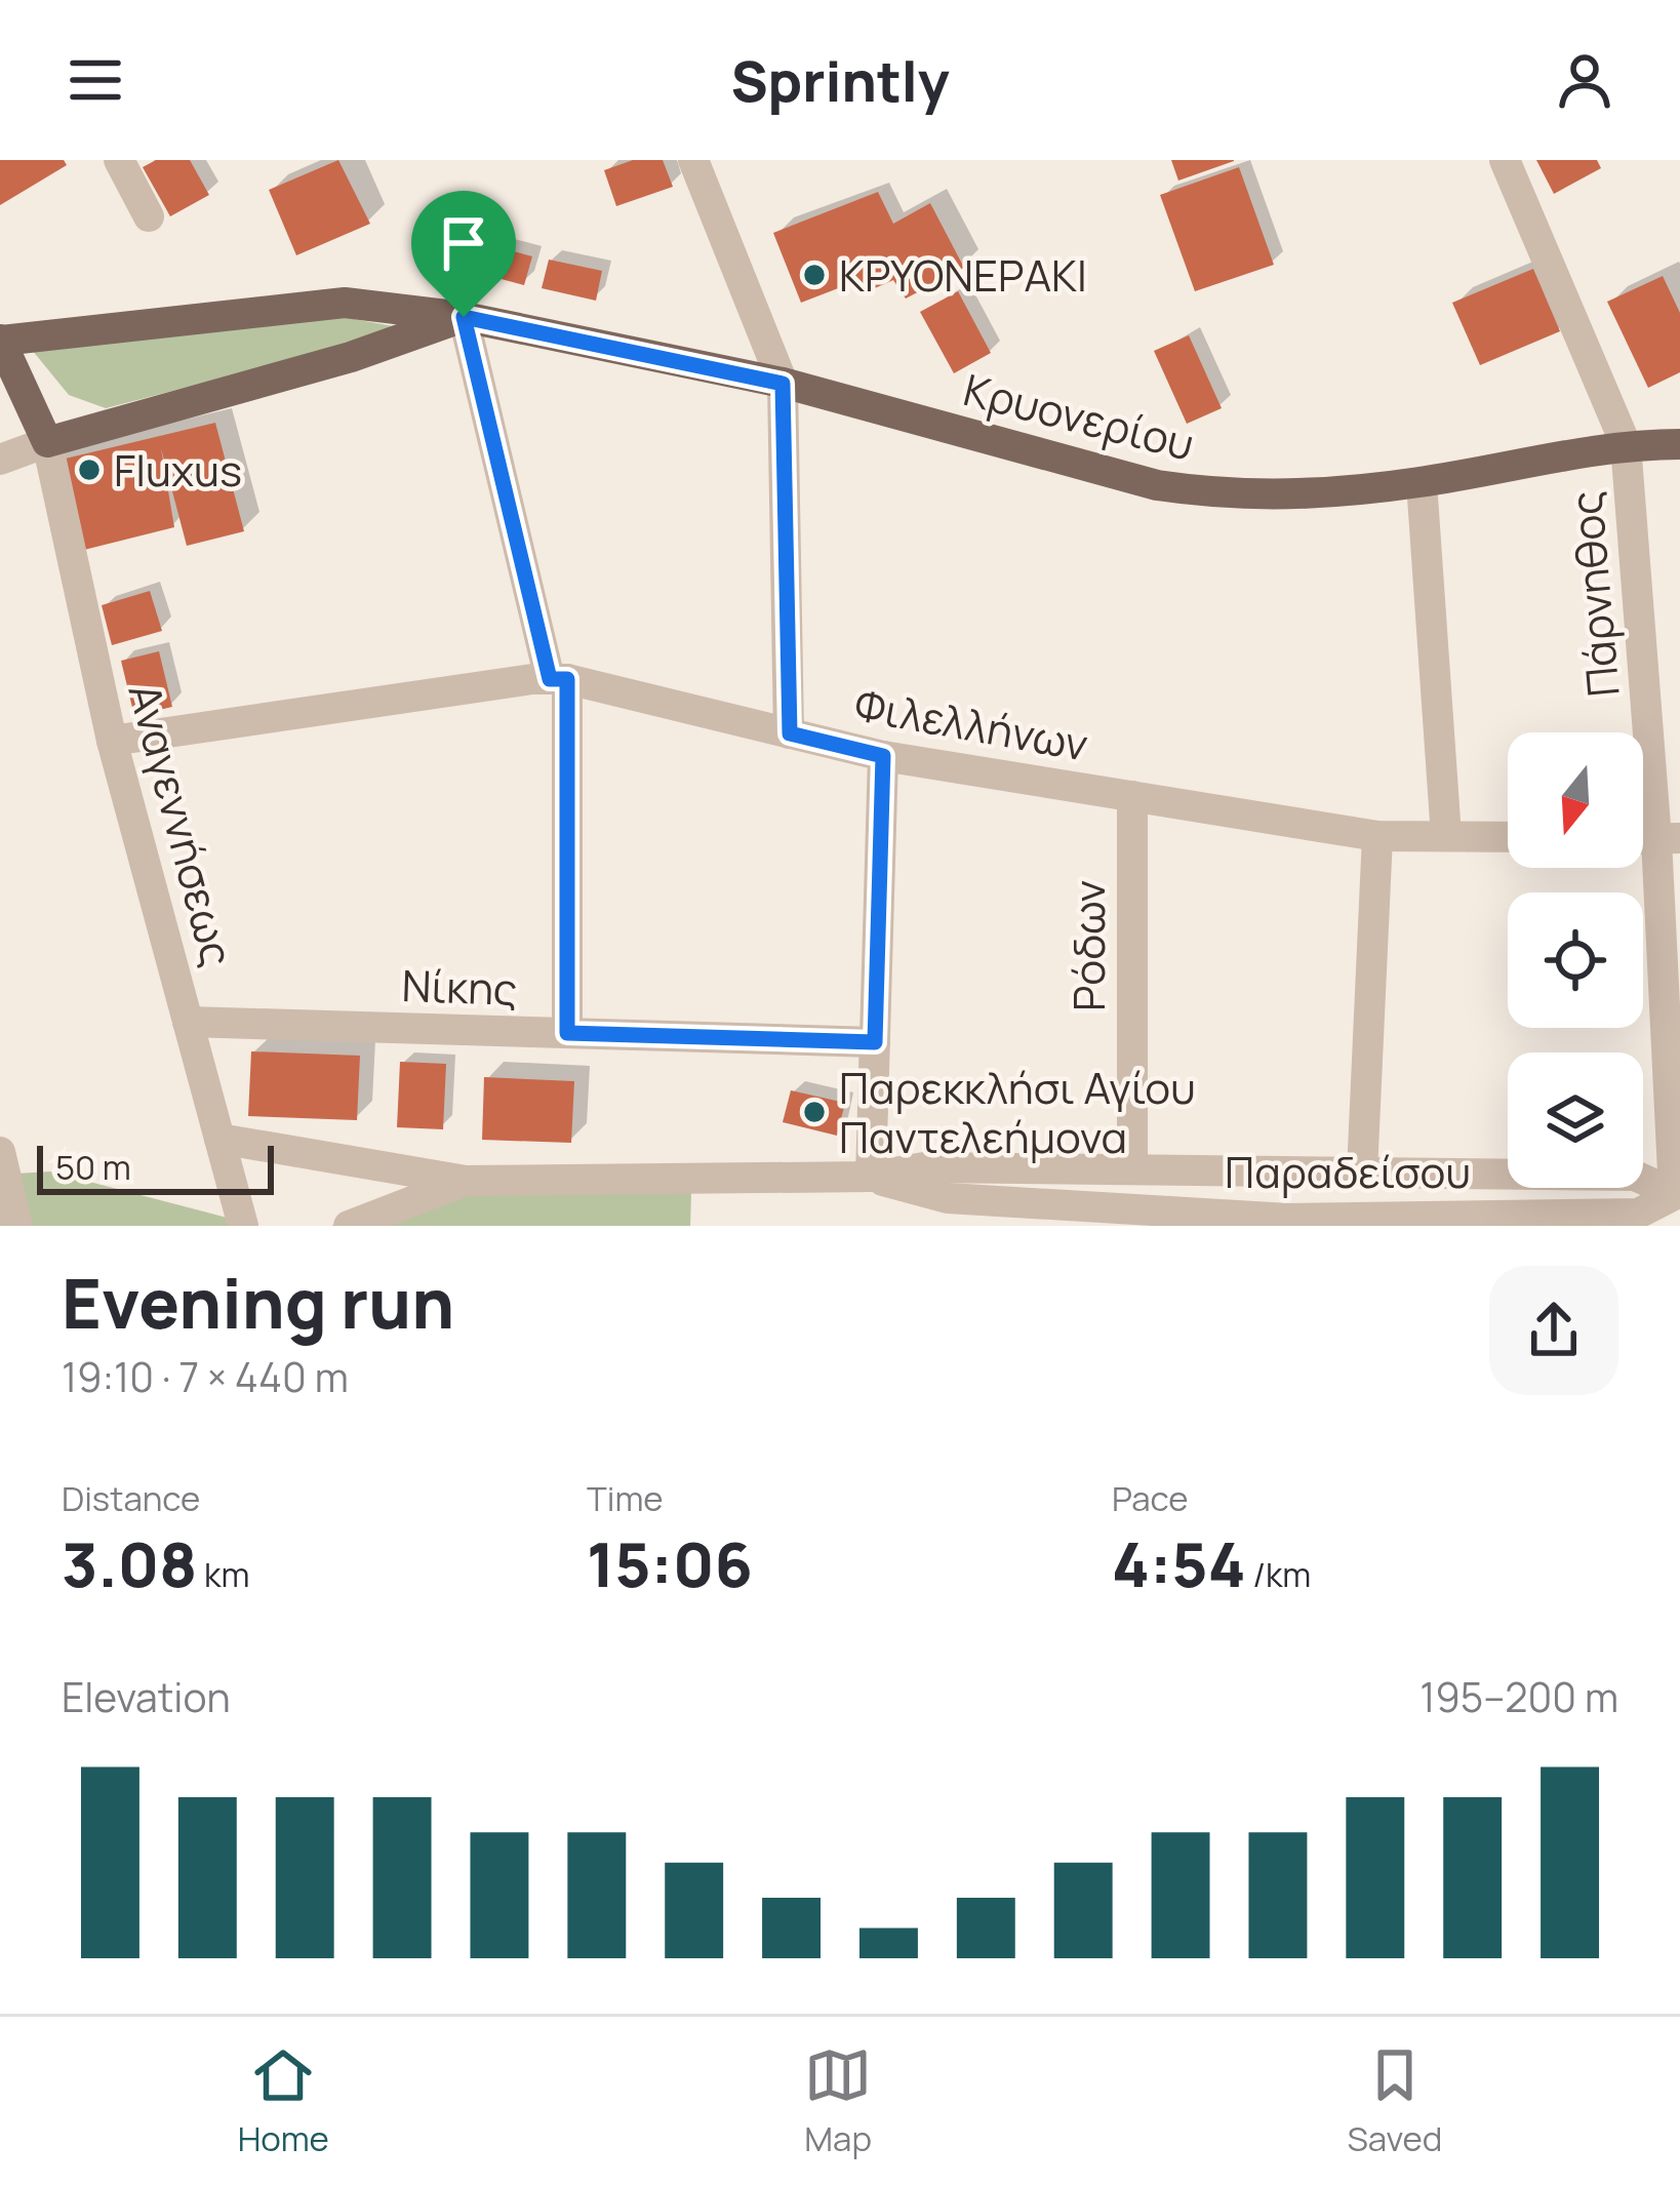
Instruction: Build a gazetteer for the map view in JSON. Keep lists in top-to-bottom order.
{
  "streets": {
    "main road": ["Κρυονερίου"],
    "street": [
      "Πάρνηθος",
      "Φιλελλήνων",
      "Αναγεννήσεως",
      "Ρόδων",
      "Νίκης",
      "Παραδείσου"
    ]
  },
  "crossings": [
    ["Κρυονερίου", "Πάρνηθος"],
    ["Κρυονερίου", "Αναγεννήσεως"],
    ["Πάρνηθος", "Παραδείσου"],
    ["Φιλελλήνων", "Αναγεννήσεως"],
    ["Φιλελλήνων", "Ρόδων"],
    ["Αναγεννήσεως", "Νίκης"],
    ["Ρόδων", "Παραδείσου"]
  ],
  "places": ["ΚΡΥΟΝΕΡΑΚΙ", "Fluxus", "Παρεκκλήσι Αγίου Παντελεήμονα"],
  "scale_bar": "50 m",
  "north": "bottom",
  "page": {
    "header": "Sprintly",
    "scale": "50 m",
    "heading": ["Evening run", "19:10 · 7 × 440 m"],
    "stats": [
      ["Distance", "3.08 km"],
      ["Time", "15:06"],
      ["Pace", "4:54 /km"]
    ],
    "chart": ["Elevation", "195–200 m"],
    "tabs": ["Home", "Map", "Saved"]
  }
}
